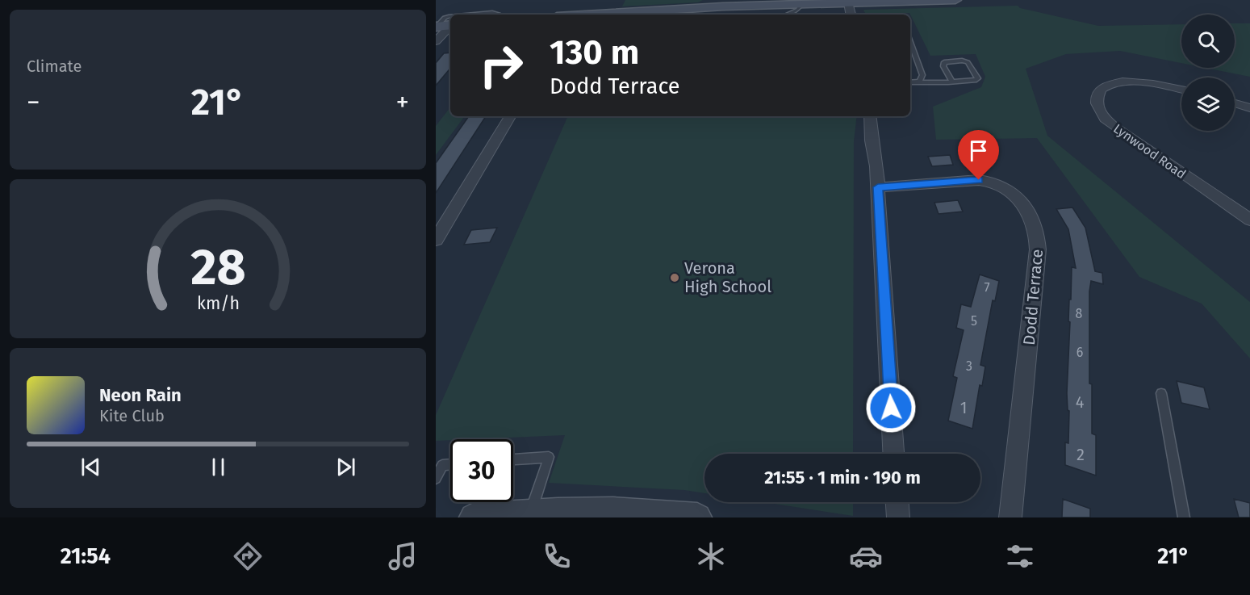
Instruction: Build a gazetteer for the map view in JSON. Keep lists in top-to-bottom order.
{
  "streets": {
    "street": ["Lynwood Road", "Dodd Terrace"]
  },
  "places": ["Verona High School"],
  "house_numbers": [
    "7",
    "8",
    "5",
    "6",
    "3",
    "4",
    "1",
    "2"
  ],
  "page": {
    "tile": "Climate",
    "turn": ["130 m", "Dodd Terrace"],
    "heat": ["−", "21°", "+"],
    "song": ["Neon Rain", "Kite Club"],
    "limit": "30",
    "trip": "21:55 · 1 min · 190 m",
    "tabs": ["21:54", "21°"],
    "gauge": ["28", "km/h"]
  }
}
